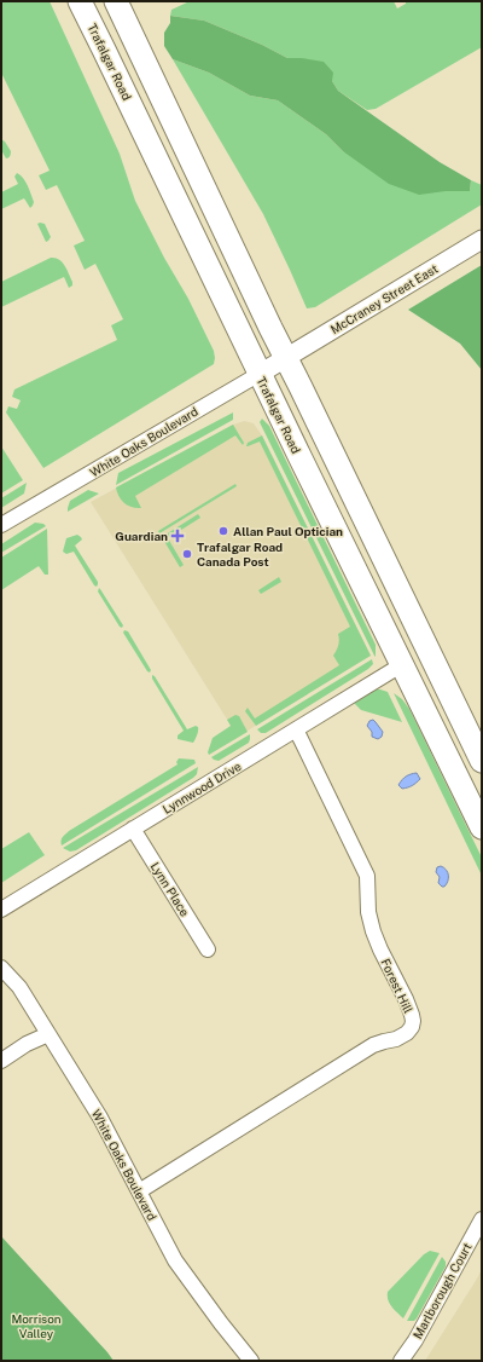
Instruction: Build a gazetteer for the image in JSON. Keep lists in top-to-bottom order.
{
  "streets": {
    "main road": ["Trafalgar Road"],
    "street": [
      "McCraney Street East",
      "White Oaks Boulevard",
      "Lynnwood Drive",
      "Lynn Place",
      "Forest Hill",
      "Marlborough Court"
    ]
  },
  "crossings": [
    ["Trafalgar Road", "White Oaks Boulevard"],
    ["Trafalgar Road", "Lynnwood Drive"],
    ["McCraney Street East", "White Oaks Boulevard"],
    ["White Oaks Boulevard", "Forest Hill"],
    ["Lynnwood Drive", "Lynn Place"],
    ["Lynnwood Drive", "Forest Hill"]
  ],
  "parks": ["Morrison Valley"],
  "places": {
    "other": ["Allan Paul Optician", "Trafalgar Road Canada Post"],
    "health": ["Guardian"]
  }
}
